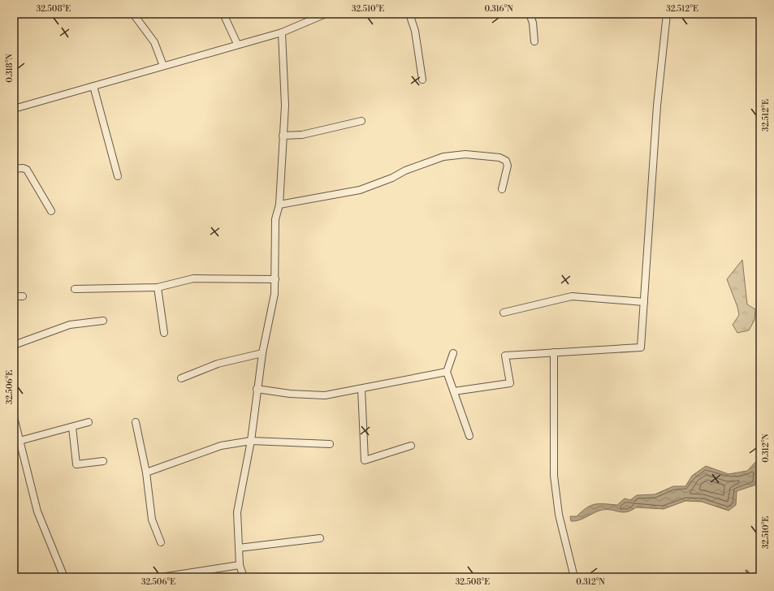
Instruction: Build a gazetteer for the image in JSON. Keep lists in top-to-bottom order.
{
  "coordinates": [
    "32.508°E",
    "32.510°E",
    "0.316°N",
    "32.512°E",
    "0.318°N",
    "32.506°E",
    "0.312°N"
  ]
}
